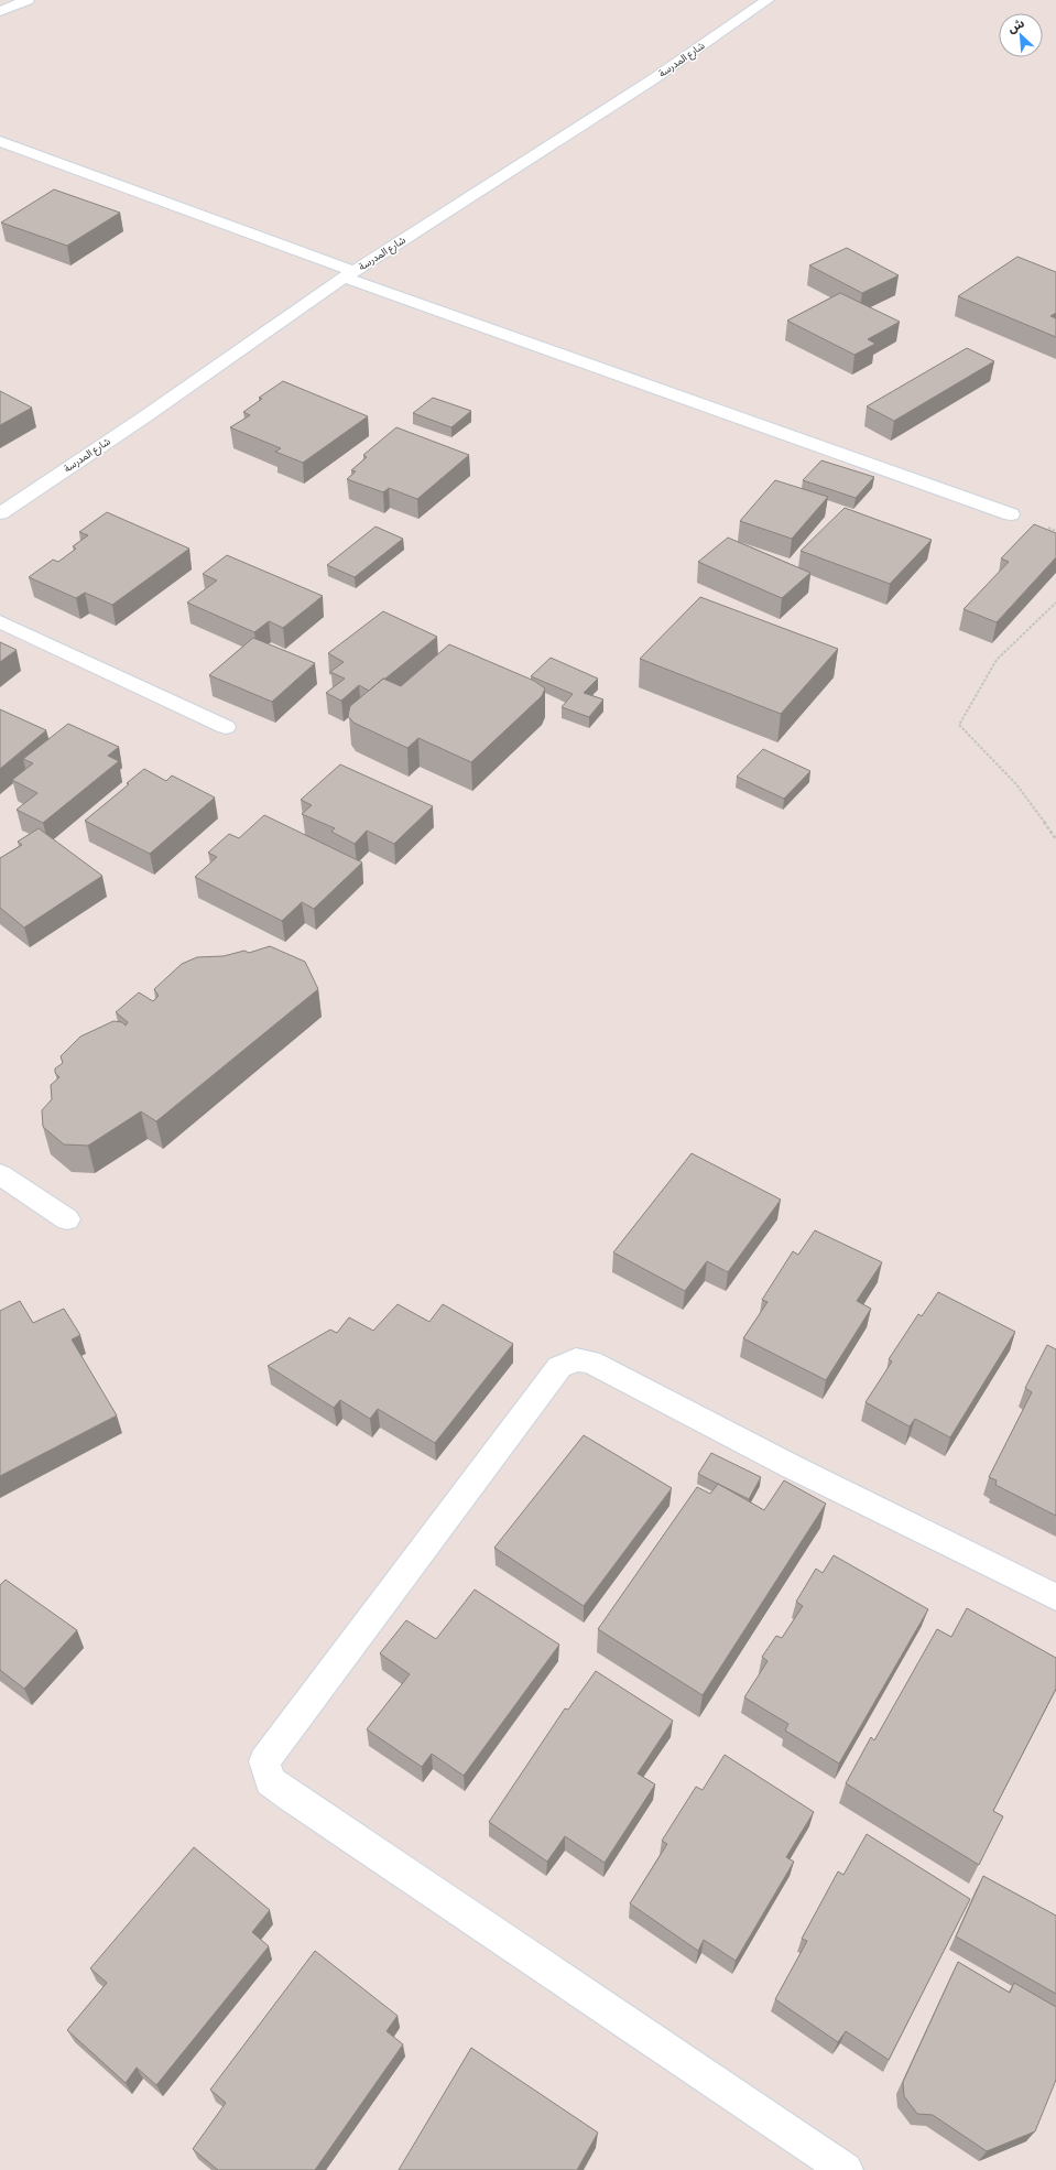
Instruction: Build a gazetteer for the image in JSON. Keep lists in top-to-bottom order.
{
  "streets": {
    "street": ["شارع المدرسة"]
  },
  "north": "top left"
}
